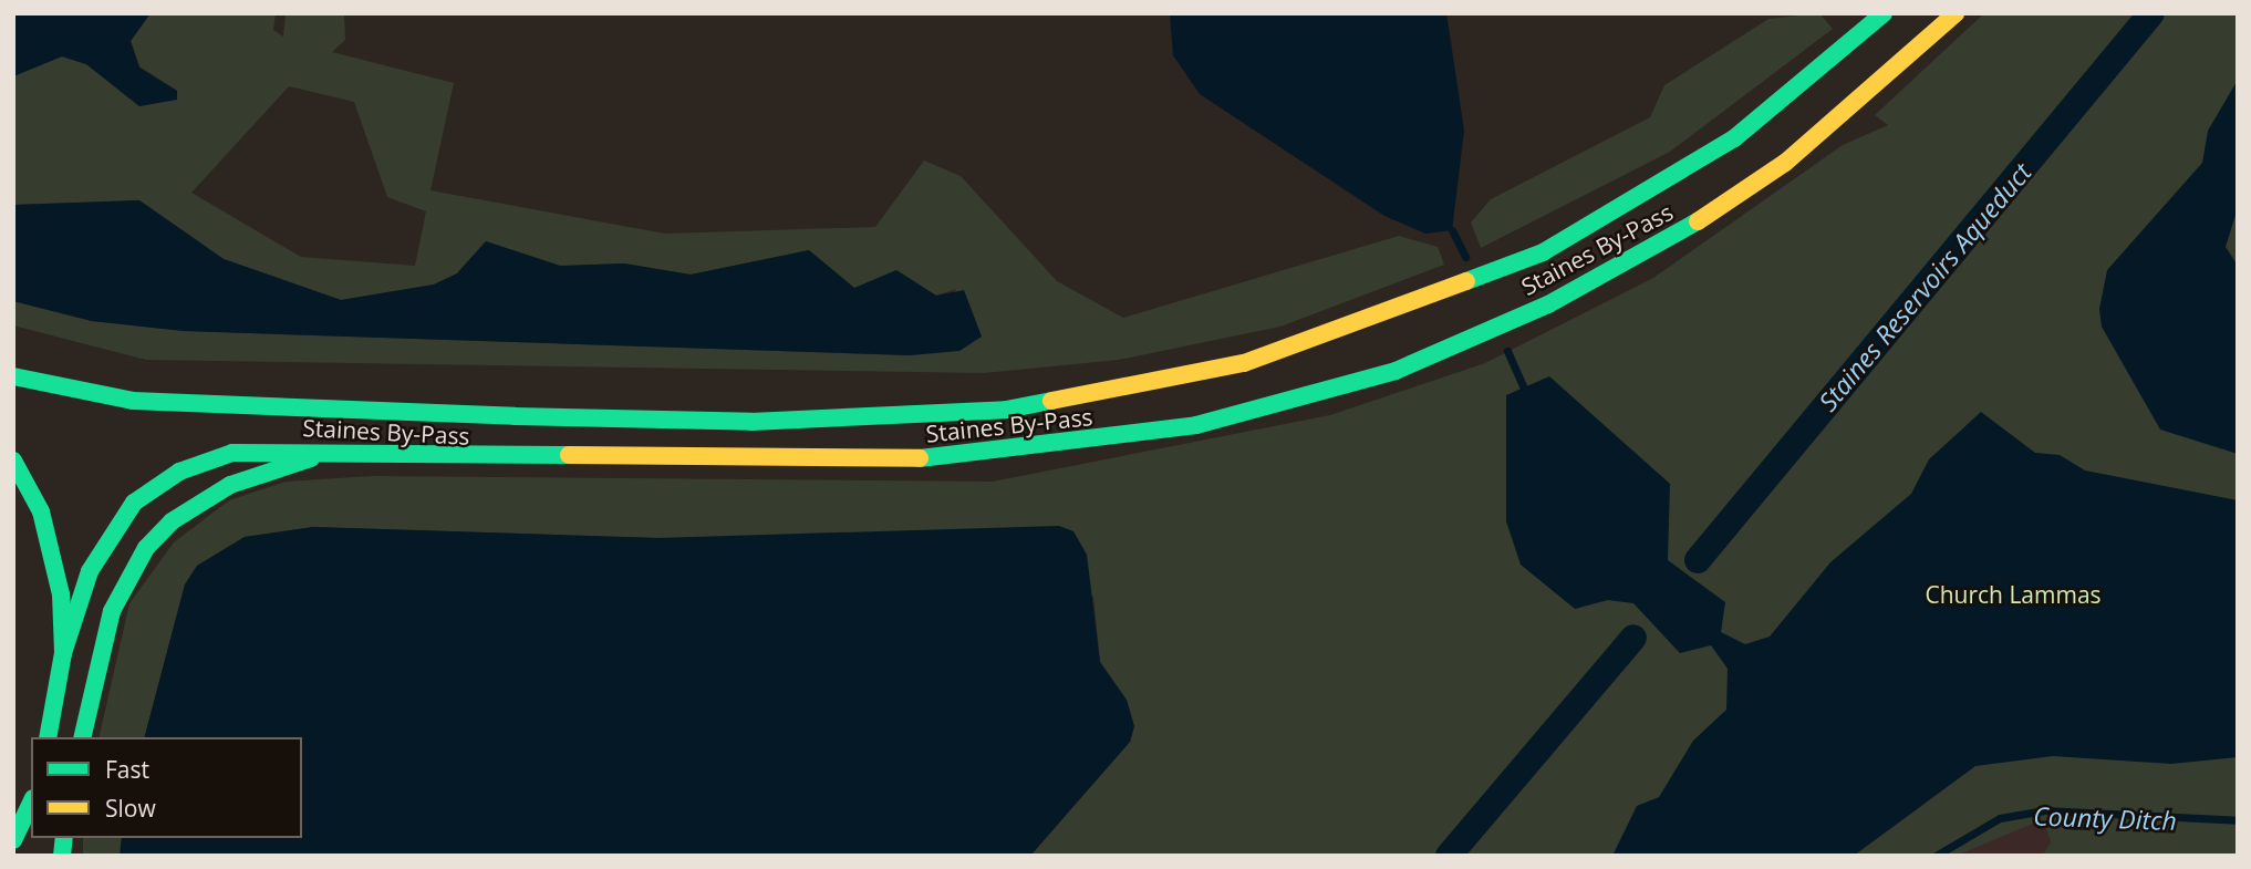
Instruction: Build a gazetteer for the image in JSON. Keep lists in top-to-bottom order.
{
  "streets": {
    "main road": ["Staines By-Pass"]
  },
  "water": ["Staines Reservoirs Aqueduct", "County Ditch"],
  "parks": ["Church Lammas"],
  "legend": ["Fast", "Slow"]
}
